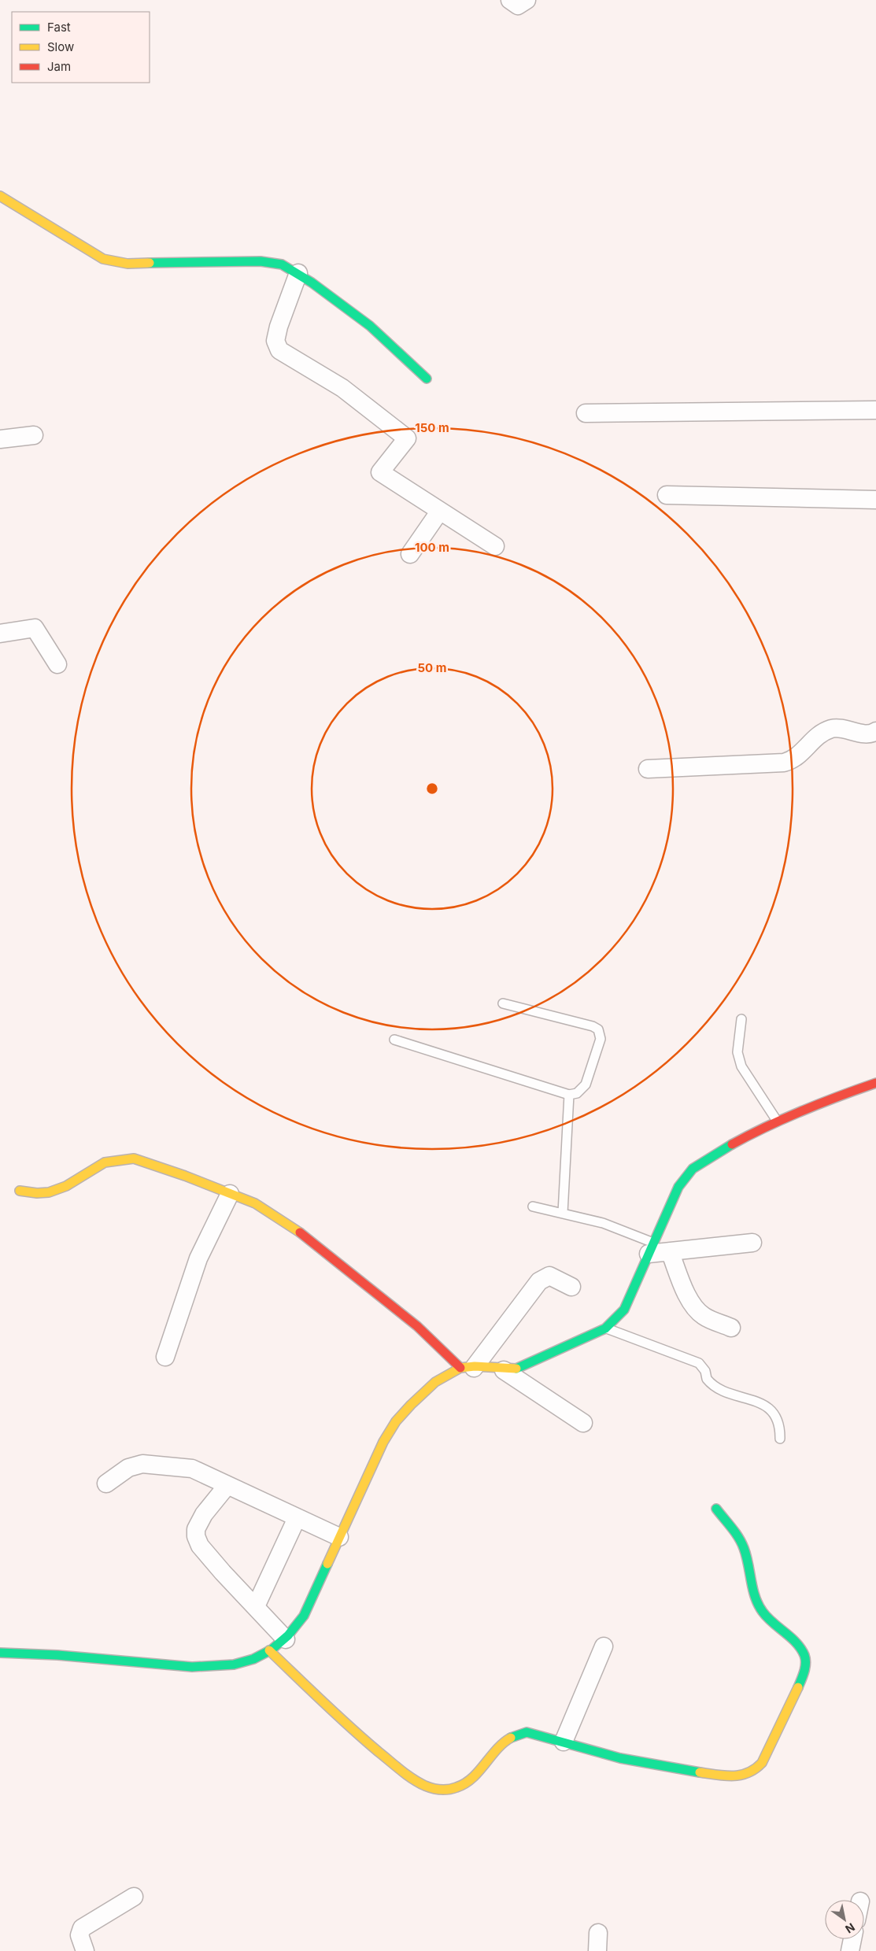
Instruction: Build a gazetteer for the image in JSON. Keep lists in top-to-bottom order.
{
  "legend": ["Fast", "Slow", "Jam"],
  "north": "bottom right",
  "rings": ["150 m", "100 m", "50 m"]
}
